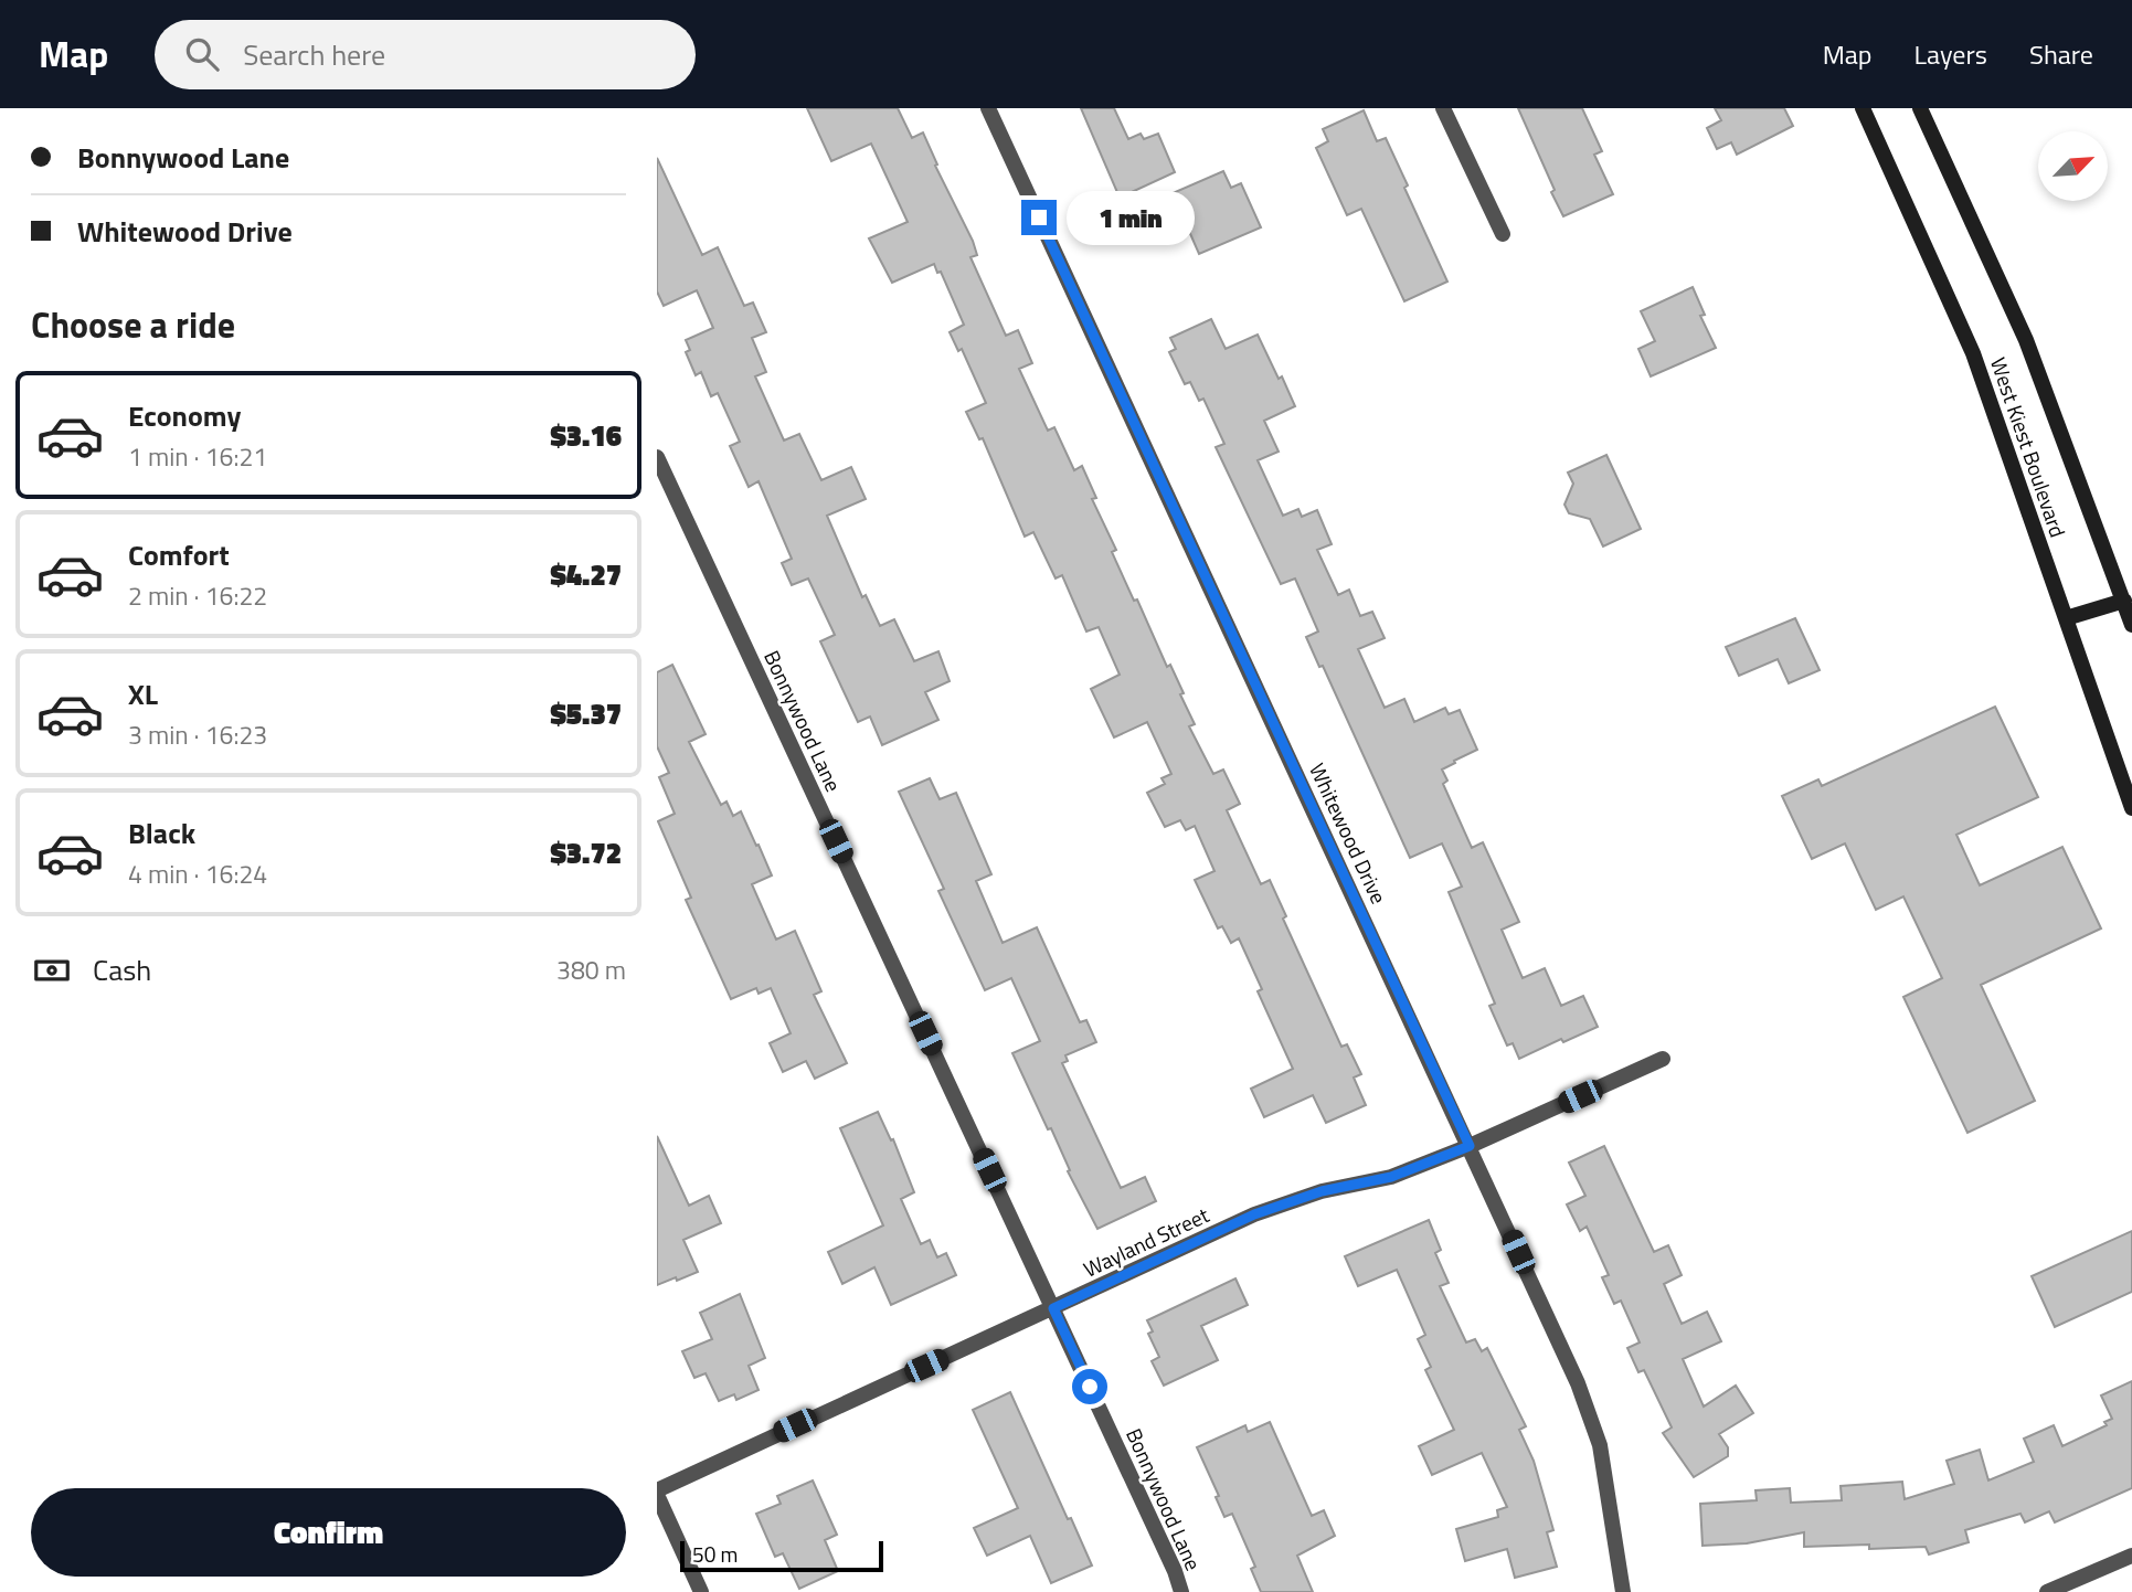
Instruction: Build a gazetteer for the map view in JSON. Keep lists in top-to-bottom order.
{
  "streets": {
    "main road": ["West Kiest Boulevard"],
    "street": ["Bonnywood Lane", "Whitewood Drive", "Wayland Street"]
  },
  "crossings": [
    ["Bonnywood Lane", "Wayland Street"],
    ["Whitewood Drive", "Wayland Street"]
  ],
  "scale_bar": "50 m",
  "north": "top right",
  "page": {
    "header": "Map",
    "search": "Search here",
    "nav": ["Map", "Layers", "Share"],
    "banner": ["Bonnywood Lane", "Whitewood Drive"],
    "bubble": "1 min",
    "heading": "Choose a ride",
    "list": [
      {
        "name": "Economy",
        "note": "1 min · 16:21",
        "value": "$3.16"
      },
      {
        "name": "Comfort",
        "note": "2 min · 16:22",
        "value": "$4.27"
      },
      {
        "name": "XL",
        "note": "3 min · 16:23",
        "value": "$5.37"
      },
      {
        "name": "Black",
        "note": "4 min · 16:24",
        "value": "$3.72"
      }
    ],
    "pay": ["Cash", "380 m"],
    "buttons": "Confirm",
    "scale": "50 m"
  }
}
